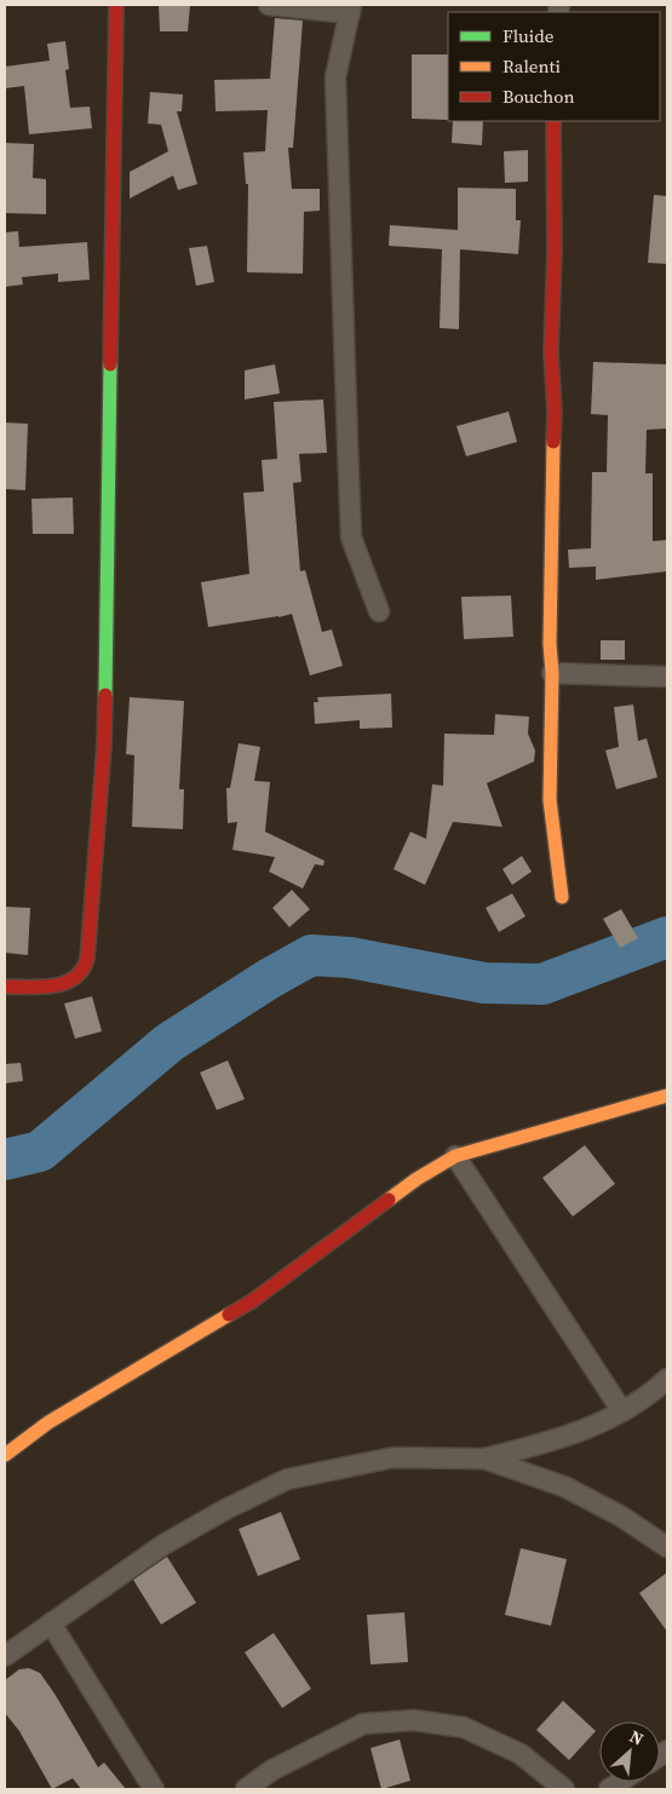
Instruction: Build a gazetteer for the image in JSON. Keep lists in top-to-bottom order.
{
  "legend": ["Fluide", "Ralenti", "Bouchon"],
  "north": "top right"
}
